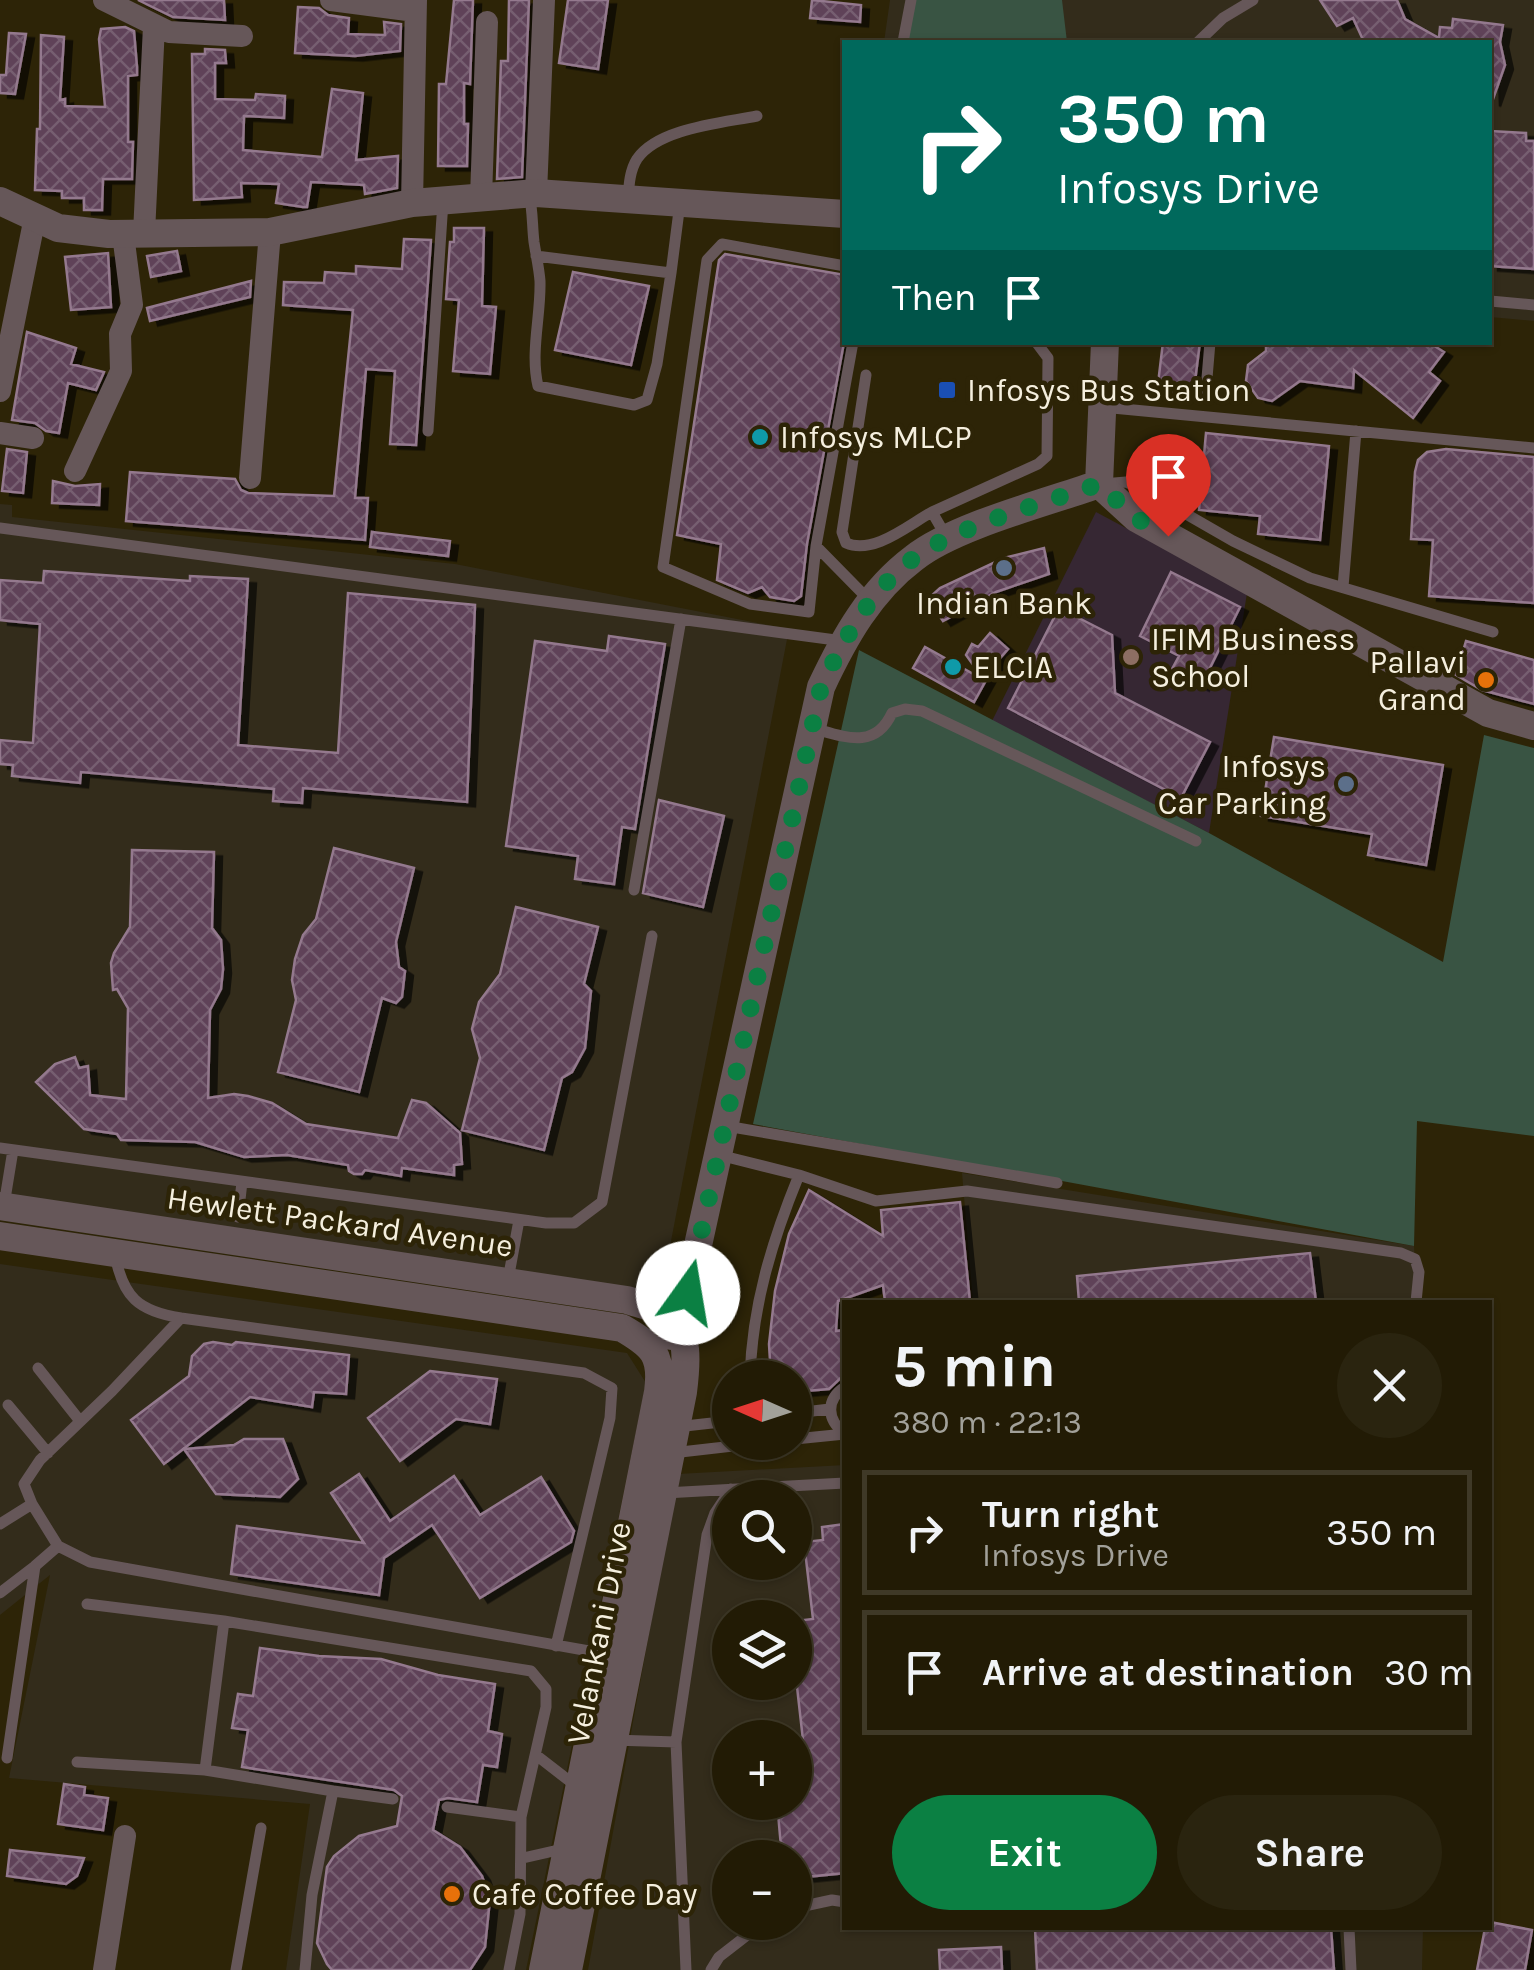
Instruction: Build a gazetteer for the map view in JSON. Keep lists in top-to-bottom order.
{
  "streets": {
    "street": ["Hewlett Packard Avenue", "Velankani Drive"]
  },
  "crossings": [
    ["Hewlett Packard Avenue", "Velankani Drive"]
  ],
  "places": {
    "transit": ["Infosys Bus Station"],
    "other": [
      "Infosys MLCP",
      "Indian Bank",
      "IFIM Business School",
      "ELCIA",
      "Pallavi Grand",
      "Infosys Car Parking",
      "Cafe Coffee Day"
    ]
  },
  "north": "left",
  "page": {
    "turn": ["350 m", "Infosys Drive"],
    "then": "Then",
    "heading": ["5 min", "380 m · 22:13"],
    "map_buttons": ["+", "−"],
    "list": [
      {
        "name": "Turn right",
        "note": "Infosys Drive",
        "value": "350 m"
      },
      {
        "name": "Arrive at destination",
        "value": "30 m"
      }
    ],
    "buttons": ["Exit", "Share"]
  }
}
